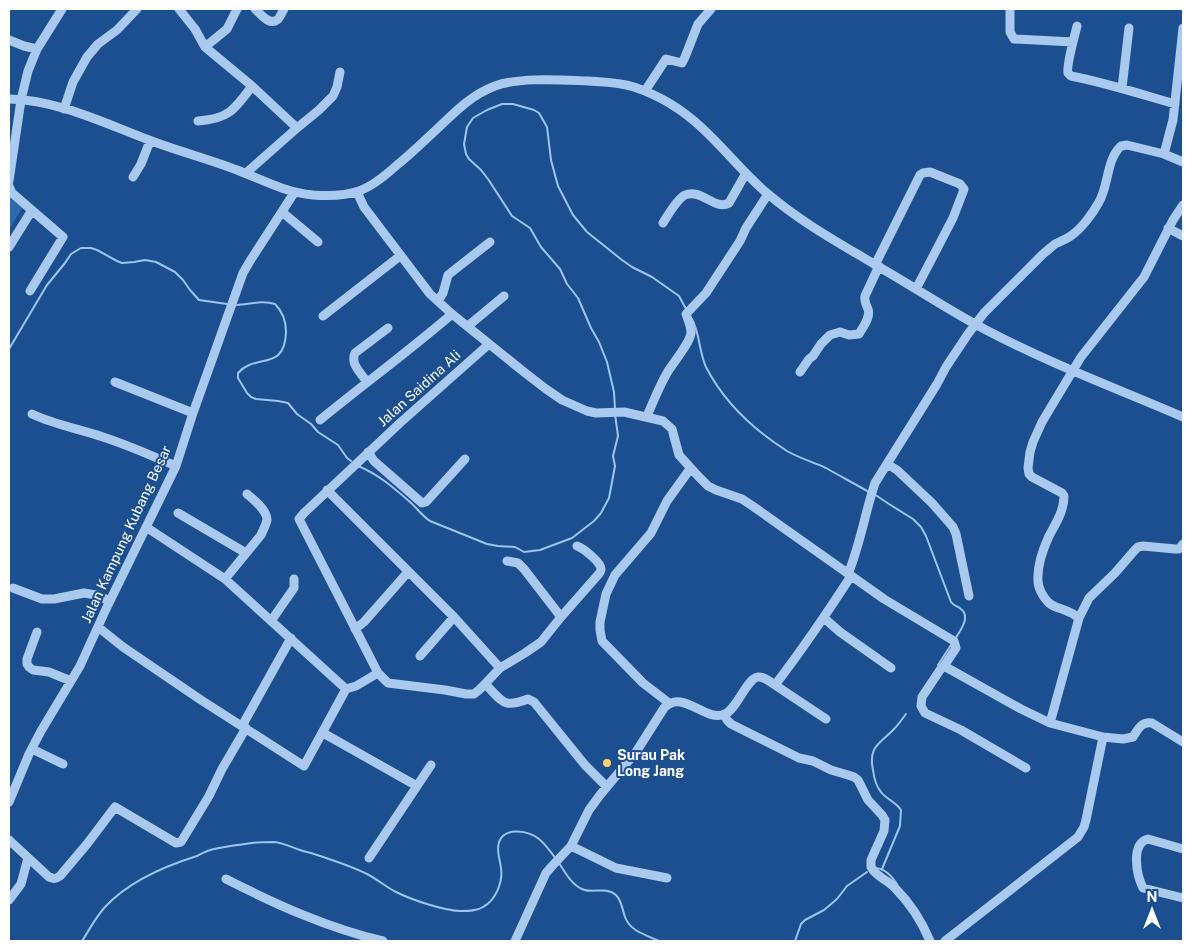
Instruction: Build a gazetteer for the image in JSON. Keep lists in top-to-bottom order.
{
  "streets": {
    "street": ["Jalan Saidina Ali", "Jalan Kampung Kubang Besar"]
  },
  "places": ["Surau Pak Long Jang"],
  "north": "top"
}
